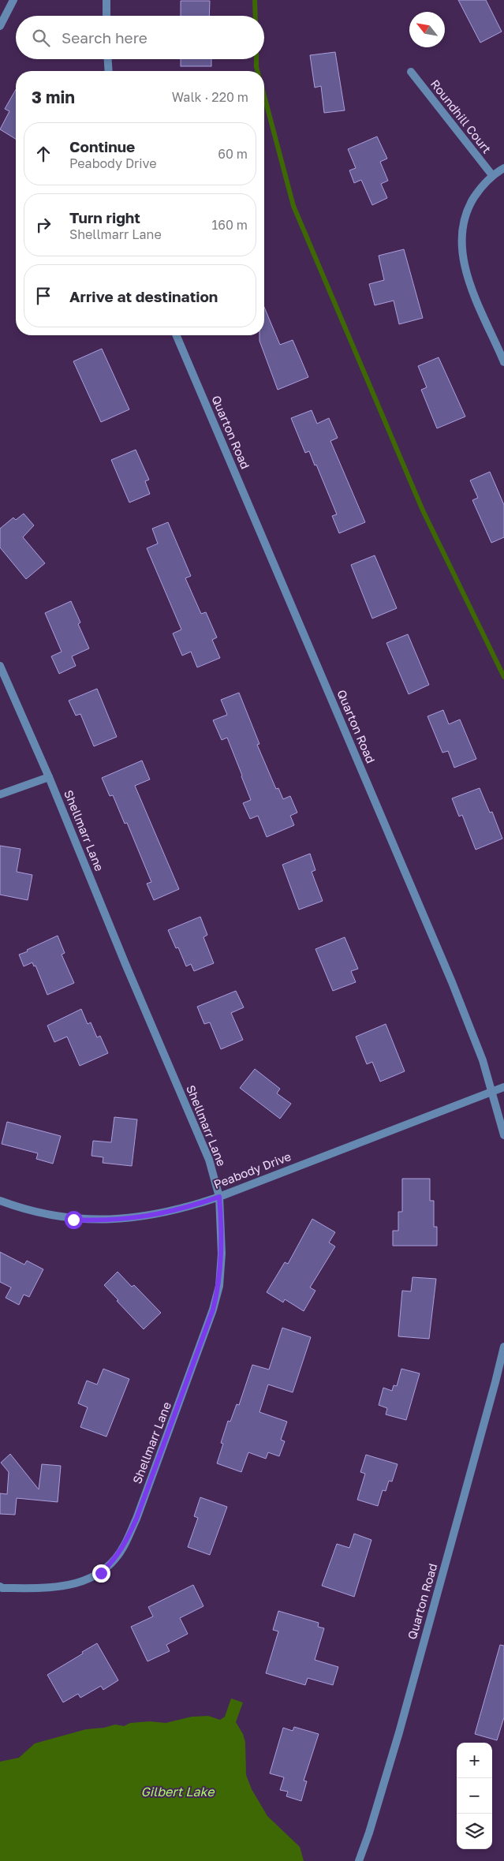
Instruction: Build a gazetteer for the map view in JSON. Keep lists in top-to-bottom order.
{
  "streets": {
    "street": [
      "Roundhill Court",
      "Quarton Road",
      "Shellmarr Lane",
      "Peabody Drive"
    ]
  },
  "crossings": [
    ["Quarton Road", "Peabody Drive"],
    ["Shellmarr Lane", "Peabody Drive"]
  ],
  "water": ["Gilbert Lake"],
  "north": "top left",
  "page": {
    "search": "Search here",
    "heading": ["3 min", "Walk · 220 m"],
    "list": [
      ["Continue", "Peabody Drive", "60 m"],
      ["Turn right", "Shellmarr Lane", "160 m"],
      "Arrive at destination"
    ],
    "map_buttons": ["+", "−"]
  }
}
